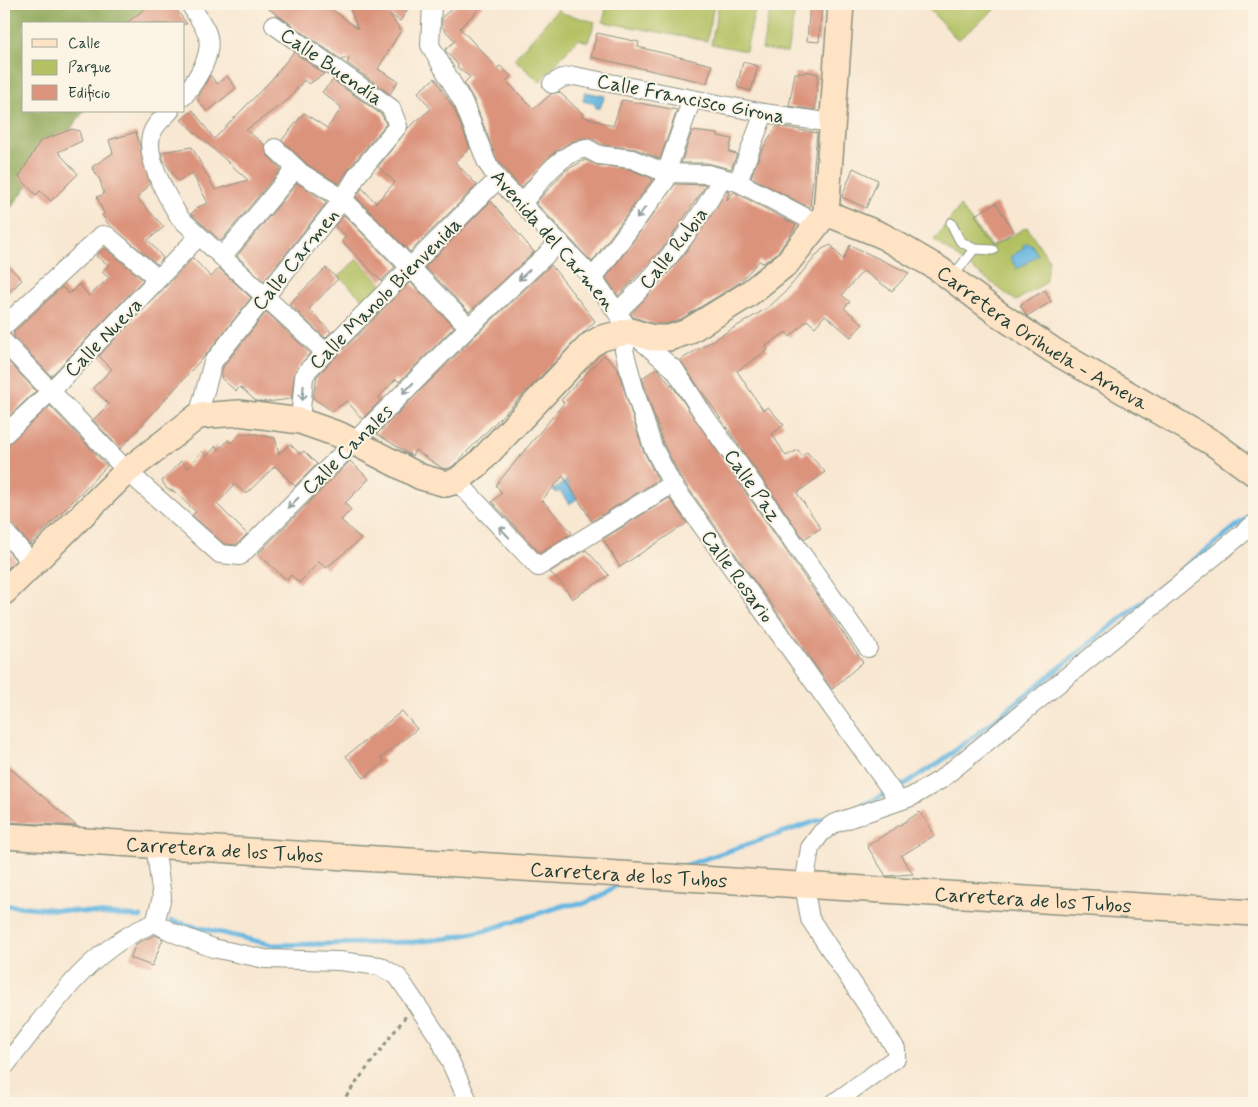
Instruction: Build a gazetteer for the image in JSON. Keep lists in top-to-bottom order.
{
  "streets": {
    "main road": ["Carretera Orihuela - Arneva", "Carretera de los Tubos"],
    "street": [
      "Calle Buendía",
      "Calle Francisco Girona",
      "Avenida del Carmen",
      "Calle Rubia",
      "Calle Carmen",
      "Calle Manolo Bienvenida",
      "Calle Nueva",
      "Calle Canales",
      "Calle Paz",
      "Calle Rosario"
    ]
  },
  "crossings": [
    ["Calle Buendía", "Calle Carmen"],
    ["Calle Francisco Girona", "Calle Rubia"],
    ["Avenida del Carmen", "Calle Rubia"],
    ["Avenida del Carmen", "Calle Manolo Bienvenida"],
    ["Avenida del Carmen", "Calle Canales"],
    ["Avenida del Carmen", "Calle Paz"],
    ["Avenida del Carmen", "Calle Rosario"],
    ["Calle Rubia", "Calle Paz"],
    ["Calle Rubia", "Calle Rosario"],
    ["Calle Nueva", "Calle Canales"],
    ["Calle Paz", "Calle Rosario"]
  ],
  "one_way": ["Calle Canales"],
  "legend": ["Calle", "Parque", "Edificio"]
}
